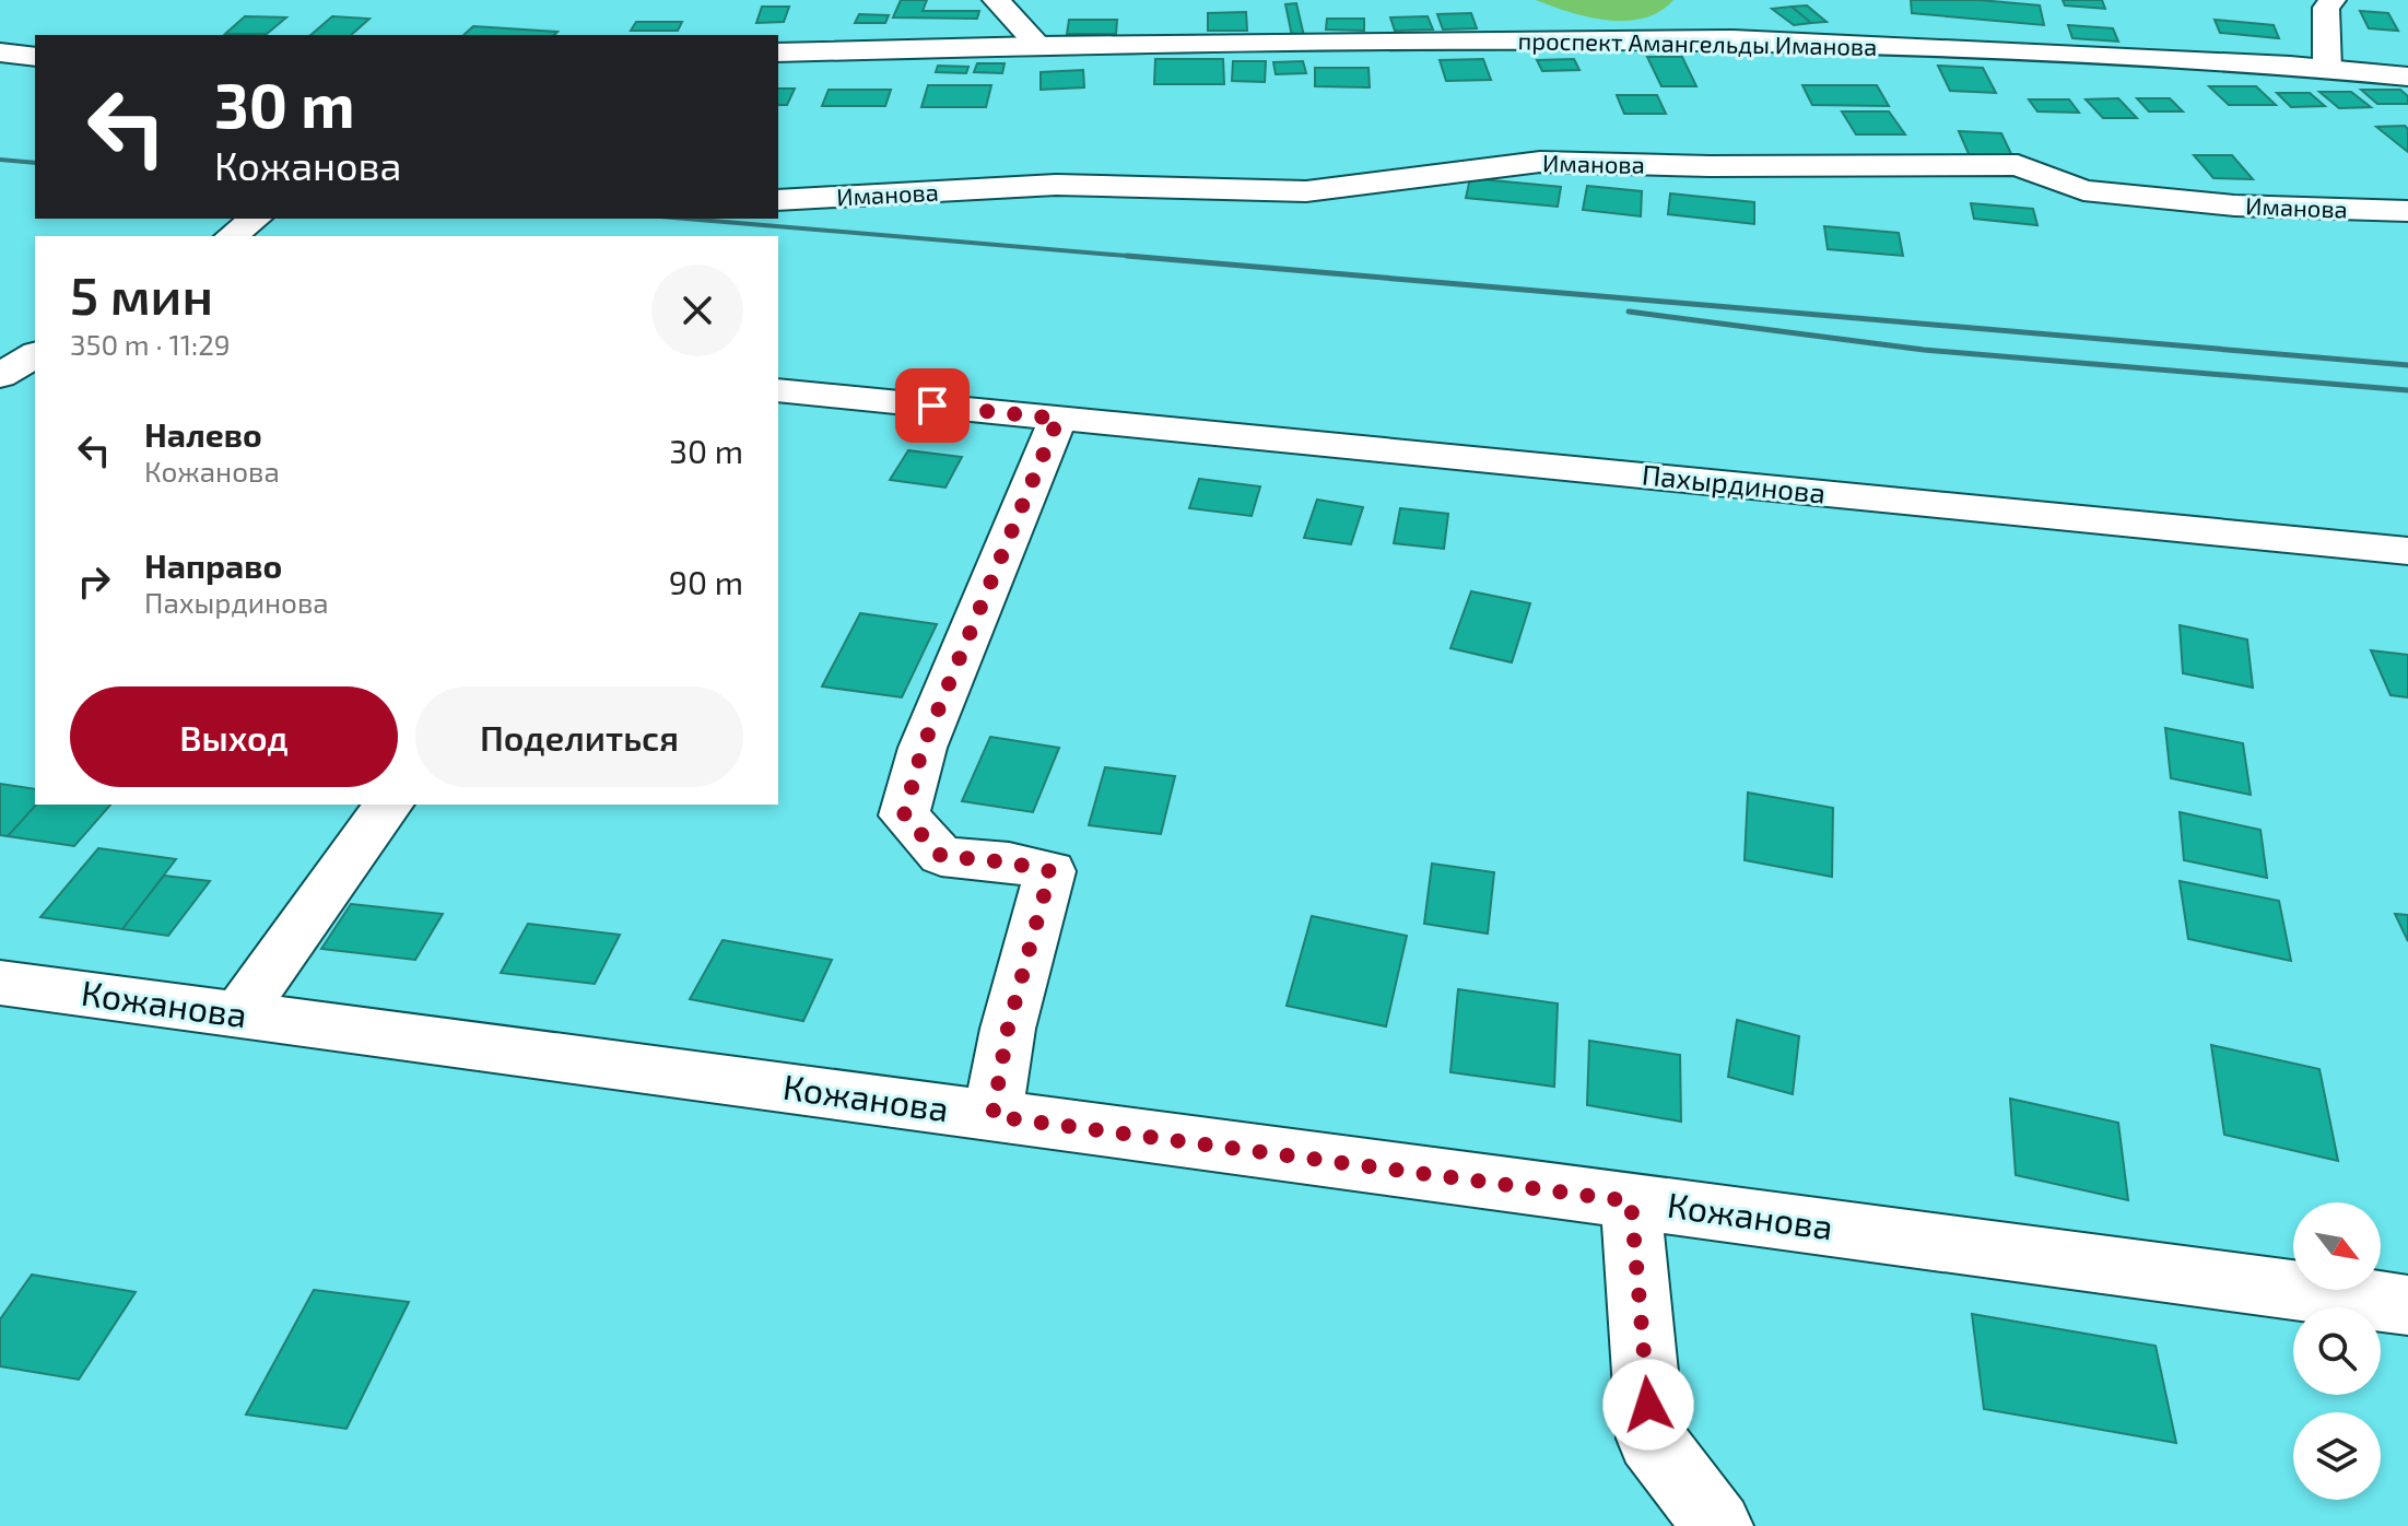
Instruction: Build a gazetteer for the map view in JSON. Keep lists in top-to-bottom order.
{
  "streets": {
    "street": [
      "проспект Амангельды Иманова",
      "Иманова",
      "Пахырдинова",
      "Кожанова"
    ]
  },
  "north": "bottom right",
  "page": {
    "turn": ["30 m", "Кожанова"],
    "heading": ["5 мин", "350 m · 11:29"],
    "list": [
      {
        "name": "Налево",
        "note": "Кожанова",
        "value": "30 m"
      },
      {
        "name": "Направо",
        "note": "Пахырдинова",
        "value": "90 m"
      }
    ],
    "buttons": ["Выход", "Поделиться"]
  }
}
